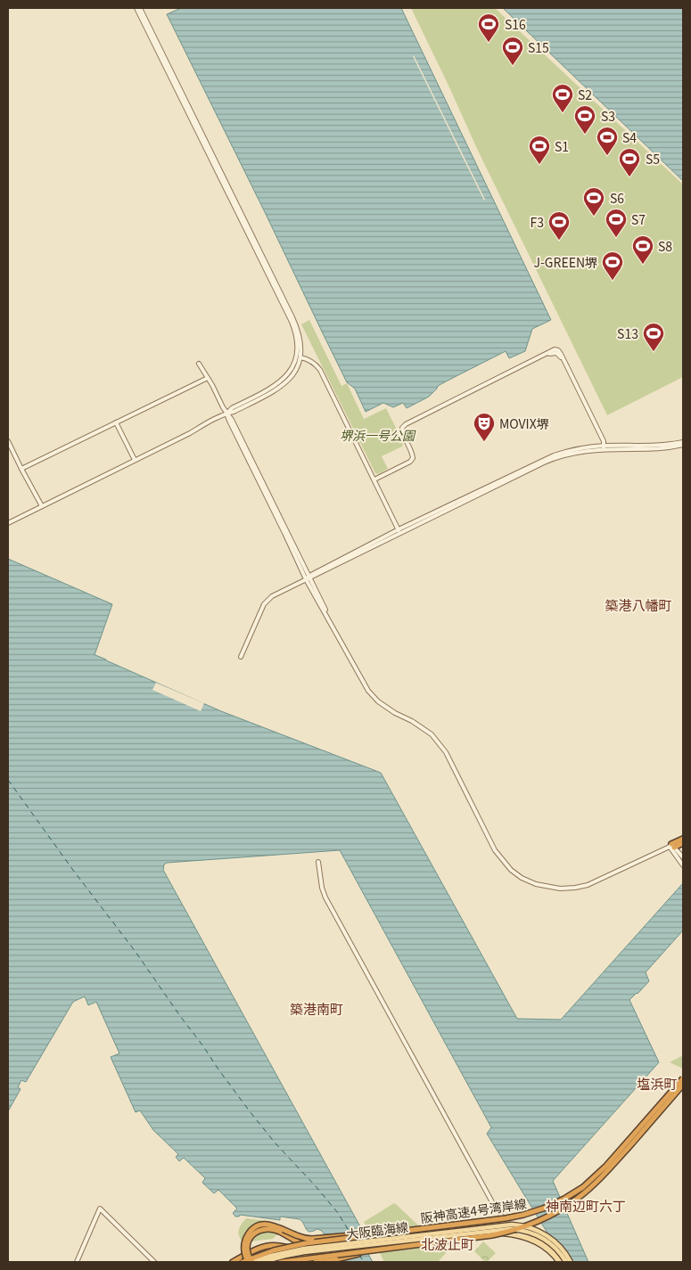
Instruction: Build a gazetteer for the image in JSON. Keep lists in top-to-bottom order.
{
  "streets": {
    "highway": ["阪神高速4号湾岸線"],
    "main road": ["大阪臨海線"]
  },
  "districts": [
    "築港八幡町",
    "築港南町",
    "塩浜町",
    "神南辺町六丁",
    "北波止町"
  ],
  "parks": ["堺浜一号公園"],
  "places": {
    "sports": [
      "S16",
      "S15",
      "S2",
      "S3",
      "S4",
      "S1",
      "S5",
      "S6",
      "S7",
      "F3",
      "S8",
      "J-GREEN堺",
      "S13"
    ],
    "theatre": ["MOVIX堺"]
  }
}
